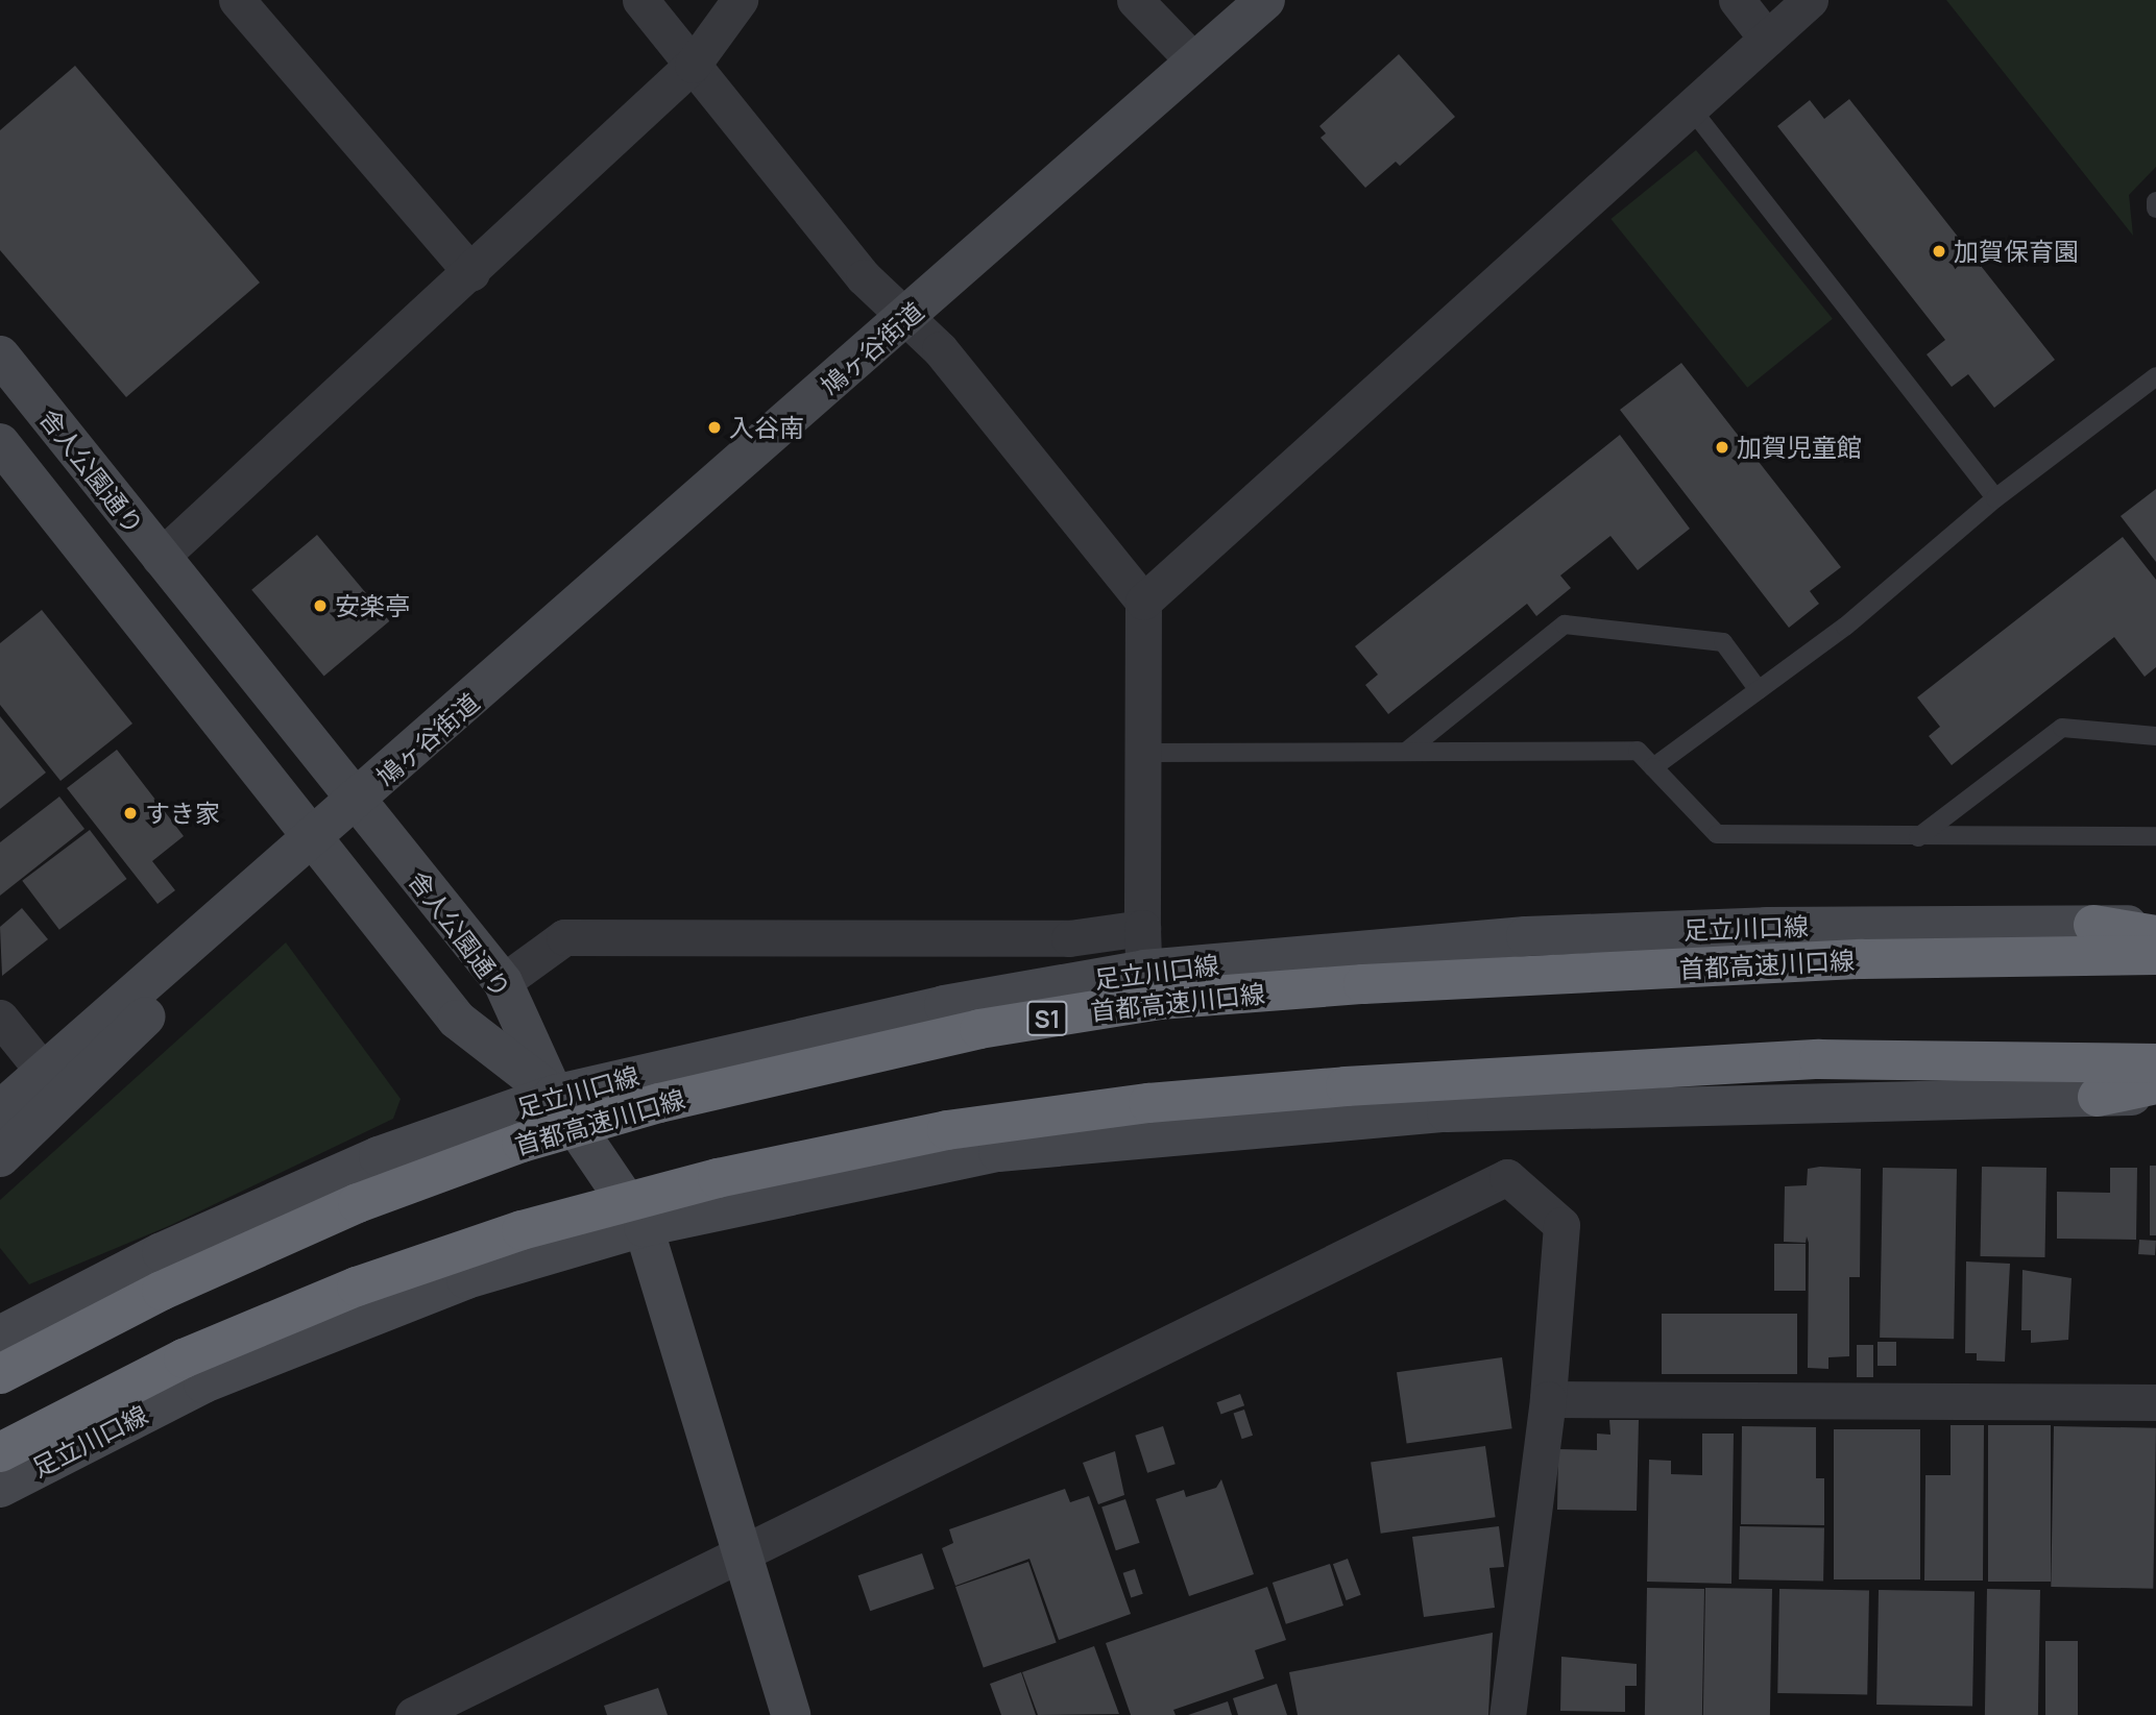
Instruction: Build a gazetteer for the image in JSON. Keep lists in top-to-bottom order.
{
  "streets": {
    "highway": ["首都高速川口線", "S1"],
    "main road": ["鳩ヶ谷街道", "舎人公園通り", "足立川口線"]
  },
  "crossings": [
    ["鳩ヶ谷街道", "舎人公園通り"],
    ["舎人公園通り", "足立川口線"]
  ],
  "places": [
    "加賀保育園",
    "入谷南",
    "加賀児童館",
    "安楽亭",
    "すき家"
  ]
}
